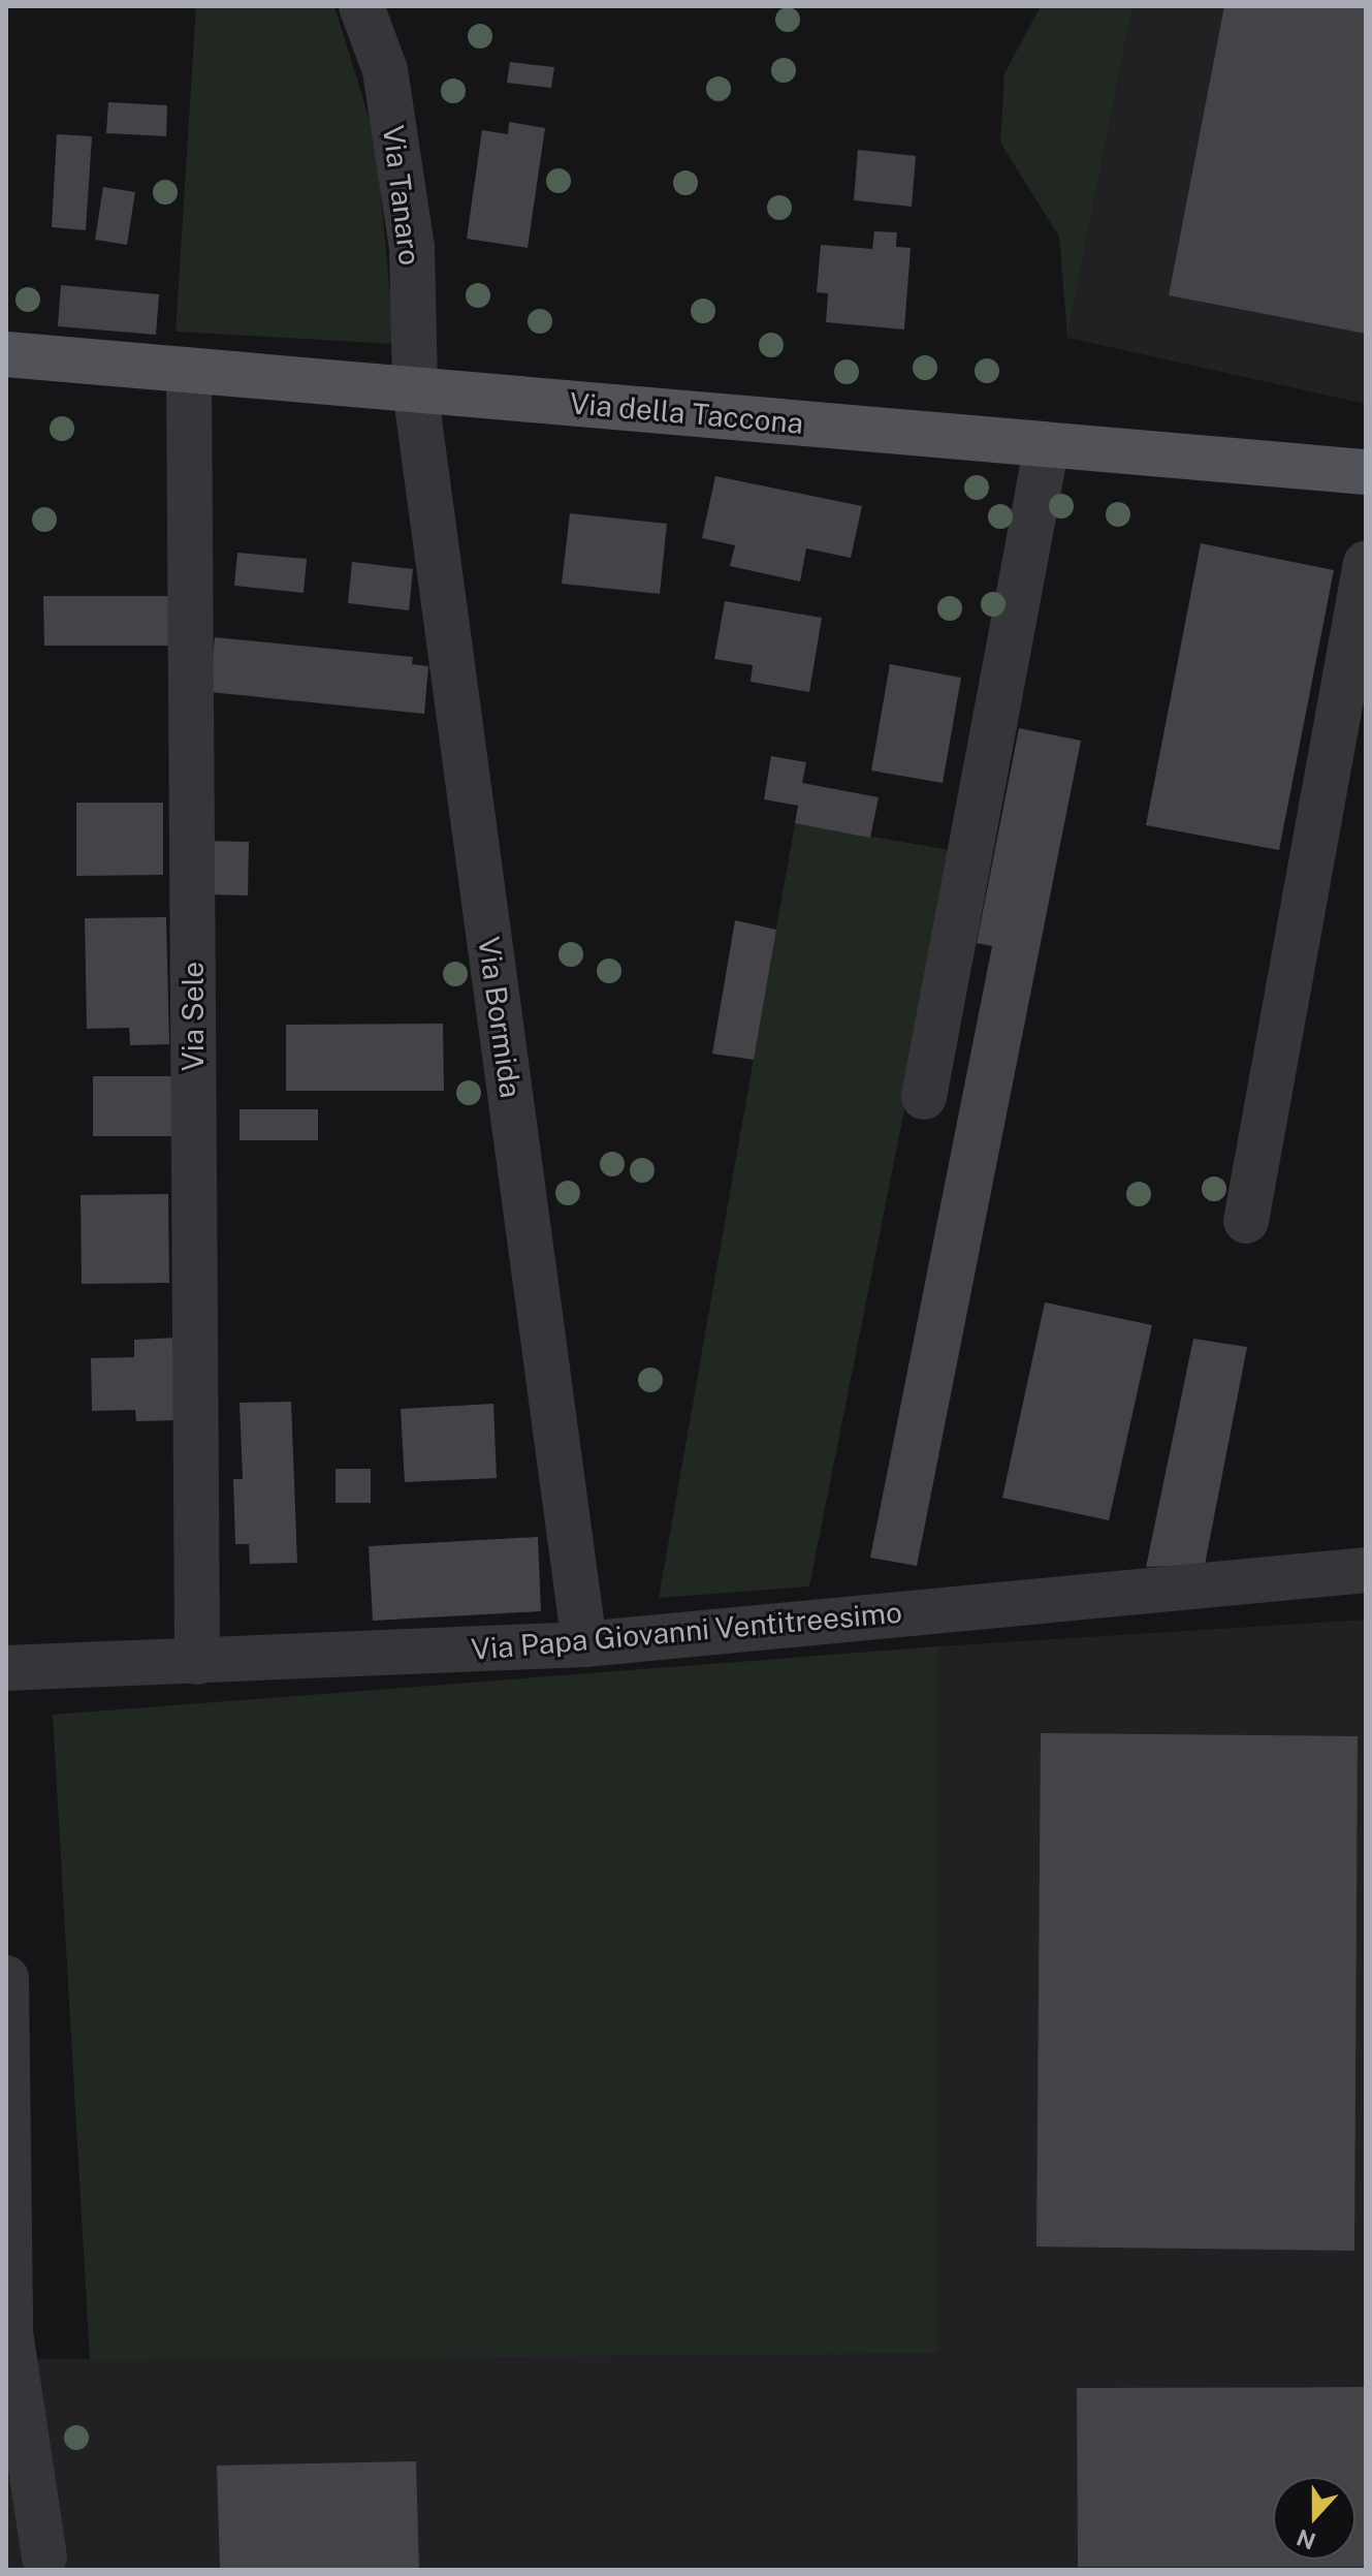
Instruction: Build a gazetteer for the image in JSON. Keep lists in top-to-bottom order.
{
  "streets": {
    "main road": ["Via della Taccona"],
    "street": [
      "Via Tanaro",
      "Via Sele",
      "Via Bormida",
      "Via Papa Giovanni Ventitreesimo"
    ]
  },
  "crossings": [
    ["Via Tanaro", "Via della Taccona"],
    ["Via Tanaro", "Via Bormida"],
    ["Via della Taccona", "Via Sele"],
    ["Via della Taccona", "Via Bormida"],
    ["Via Sele", "Via Papa Giovanni Ventitreesimo"],
    ["Via Bormida", "Via Papa Giovanni Ventitreesimo"]
  ],
  "north": "bottom"
}
